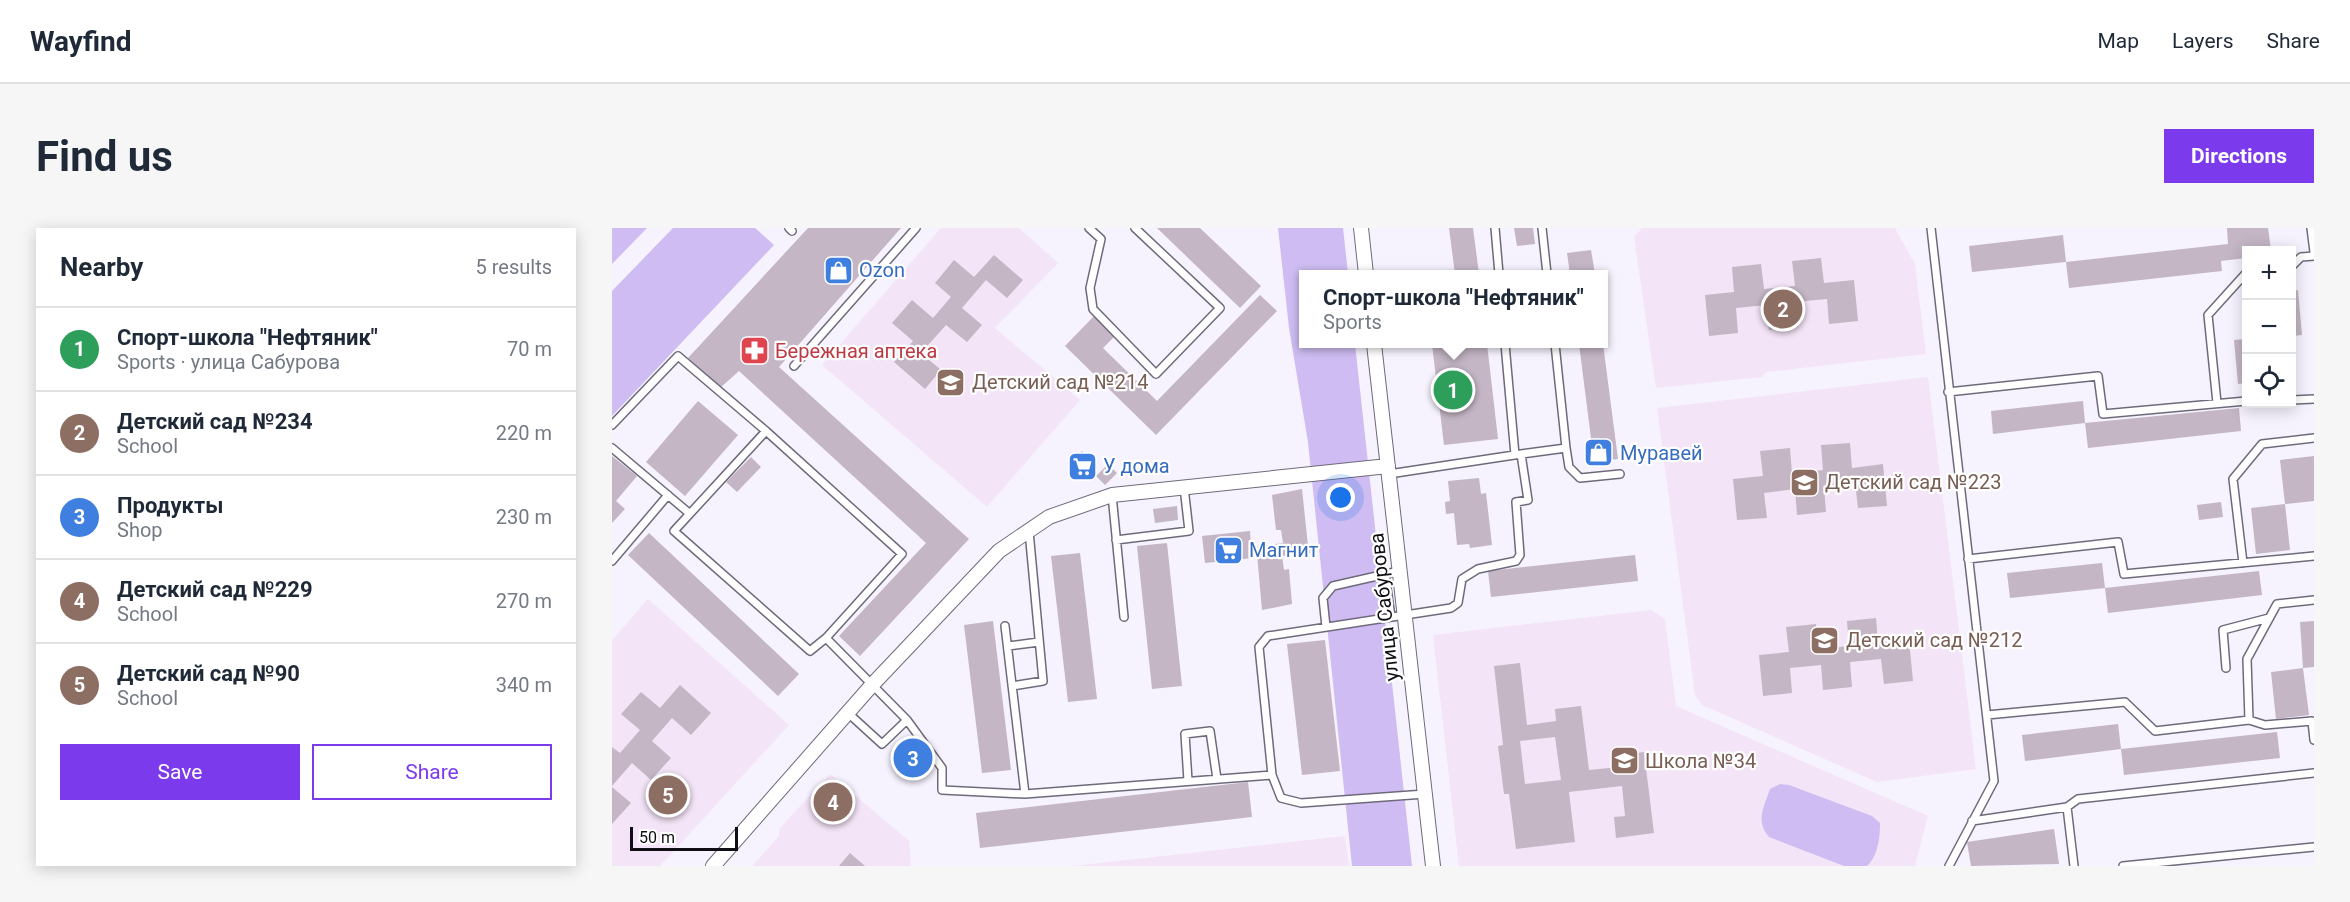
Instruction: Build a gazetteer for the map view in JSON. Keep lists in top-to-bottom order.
{
  "streets": {
    "street": ["улица Сабурова"]
  },
  "places": {
    "shop": ["Ozon", "Муравей"],
    "pharmacy": ["Бережная аптека"],
    "school or university": [
      "Детский сад №214",
      "Детский сад №223",
      "Детский сад №212",
      "Школа №34"
    ],
    "supermarket": ["У дома", "Магнит"]
  },
  "scale_bar": "50 m",
  "page": {
    "header": "Wayfind",
    "nav": ["Map", "Layers", "Share"],
    "buttons": [
      "Directions",
      ["Save", "Share"]
    ],
    "title": "Find us",
    "heading": ["Nearby", "5 results"],
    "map_buttons": ["+", "−"],
    "popup": ["Спорт-школа \"Нефтяник\"", "Sports"],
    "pins": [
      "2",
      "1",
      "3",
      "5",
      "4"
    ],
    "list": [
      {
        "mark": "1",
        "name": "Спорт-школа \"Нефтяник\"",
        "note": "Sports · улица Сабурова",
        "value": "70 m"
      },
      {
        "mark": "2",
        "name": "Детский сад №234",
        "note": "School",
        "value": "220 m"
      },
      {
        "mark": "3",
        "name": "Продукты",
        "note": "Shop",
        "value": "230 m"
      },
      {
        "mark": "4",
        "name": "Детский сад №229",
        "note": "School",
        "value": "270 m"
      },
      {
        "mark": "5",
        "name": "Детский сад №90",
        "note": "School",
        "value": "340 m"
      }
    ],
    "scale": "50 m"
  }
}
